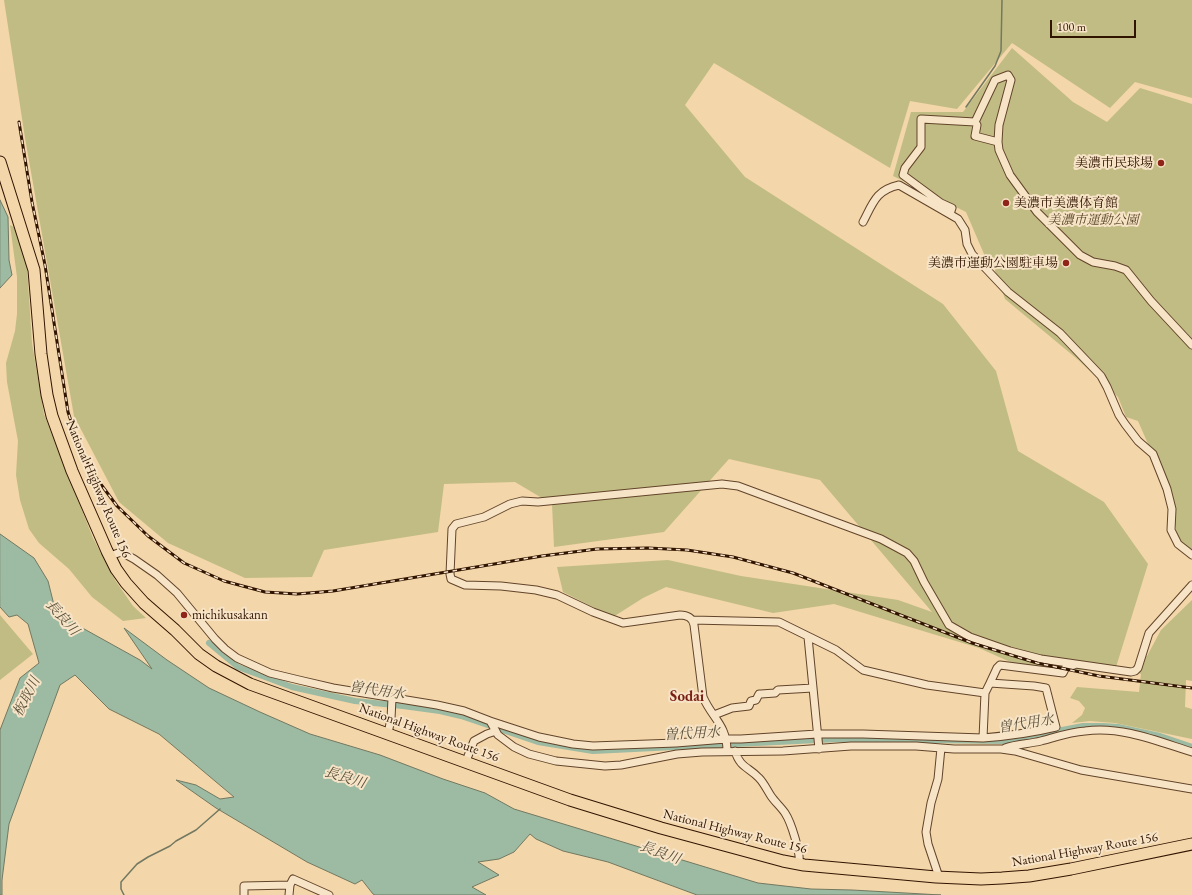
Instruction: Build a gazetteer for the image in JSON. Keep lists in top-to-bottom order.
{
  "streets": {
    "highway": ["National Highway Route 156"]
  },
  "districts": ["Sodai"],
  "water": ["長良川", "曽代用水", "板取川"],
  "parks": ["美濃市運動公園"],
  "places": [
    "美濃市民球場",
    "美濃市美濃体育館",
    "美濃市運動公園駐車場",
    "michikusakann"
  ],
  "scale_bar": "100 m"
}
